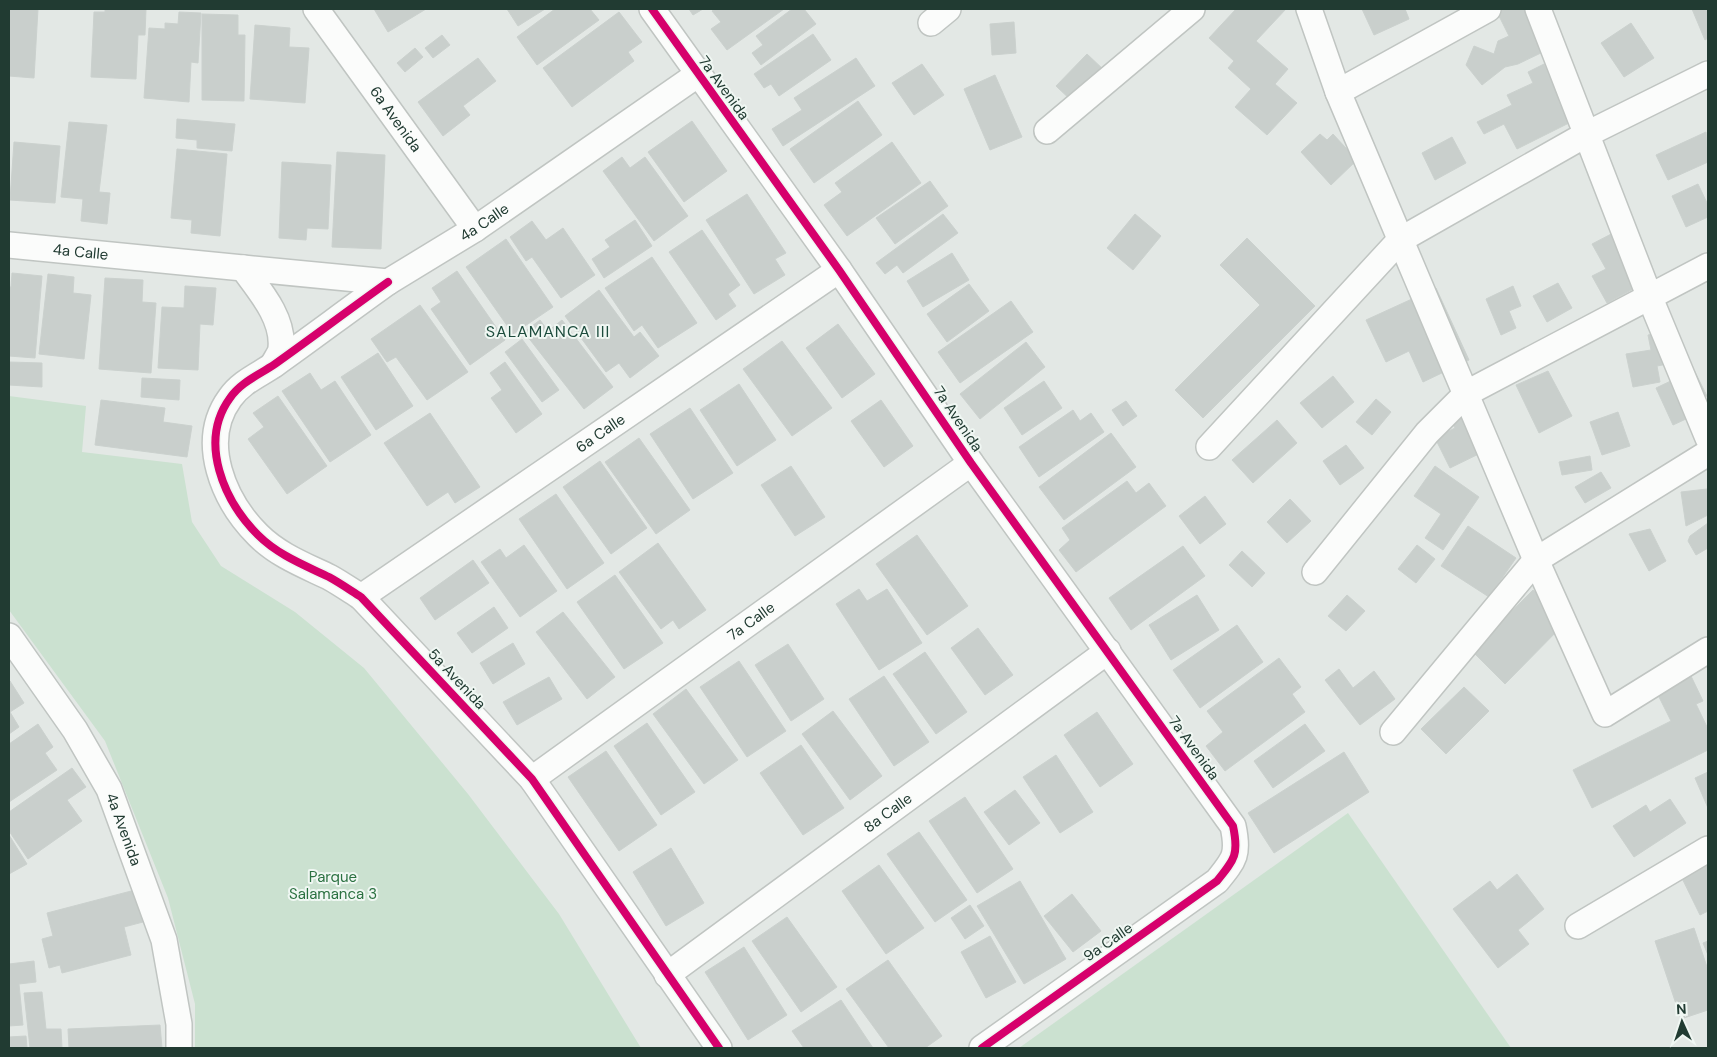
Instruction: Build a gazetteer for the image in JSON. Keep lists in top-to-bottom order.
{
  "streets": {
    "street": [
      "7a Avenida",
      "6a Avenida",
      "4a Calle",
      "6a Calle",
      "7a Calle",
      "5a Avenida",
      "8a Calle",
      "4a Avenida",
      "9a Calle"
    ]
  },
  "crossings": [
    ["7a Avenida", "4a Calle"],
    ["7a Avenida", "6a Calle"],
    ["7a Avenida", "7a Calle"],
    ["7a Avenida", "8a Calle"],
    ["7a Avenida", "9a Calle"],
    ["6a Avenida", "4a Calle"],
    ["4a Calle", "5a Avenida"],
    ["6a Calle", "5a Avenida"],
    ["7a Calle", "5a Avenida"],
    ["5a Avenida", "8a Calle"]
  ],
  "districts": ["SALAMANCA III"],
  "parks": ["Parque Salamanca 3"],
  "north": "top"
}
